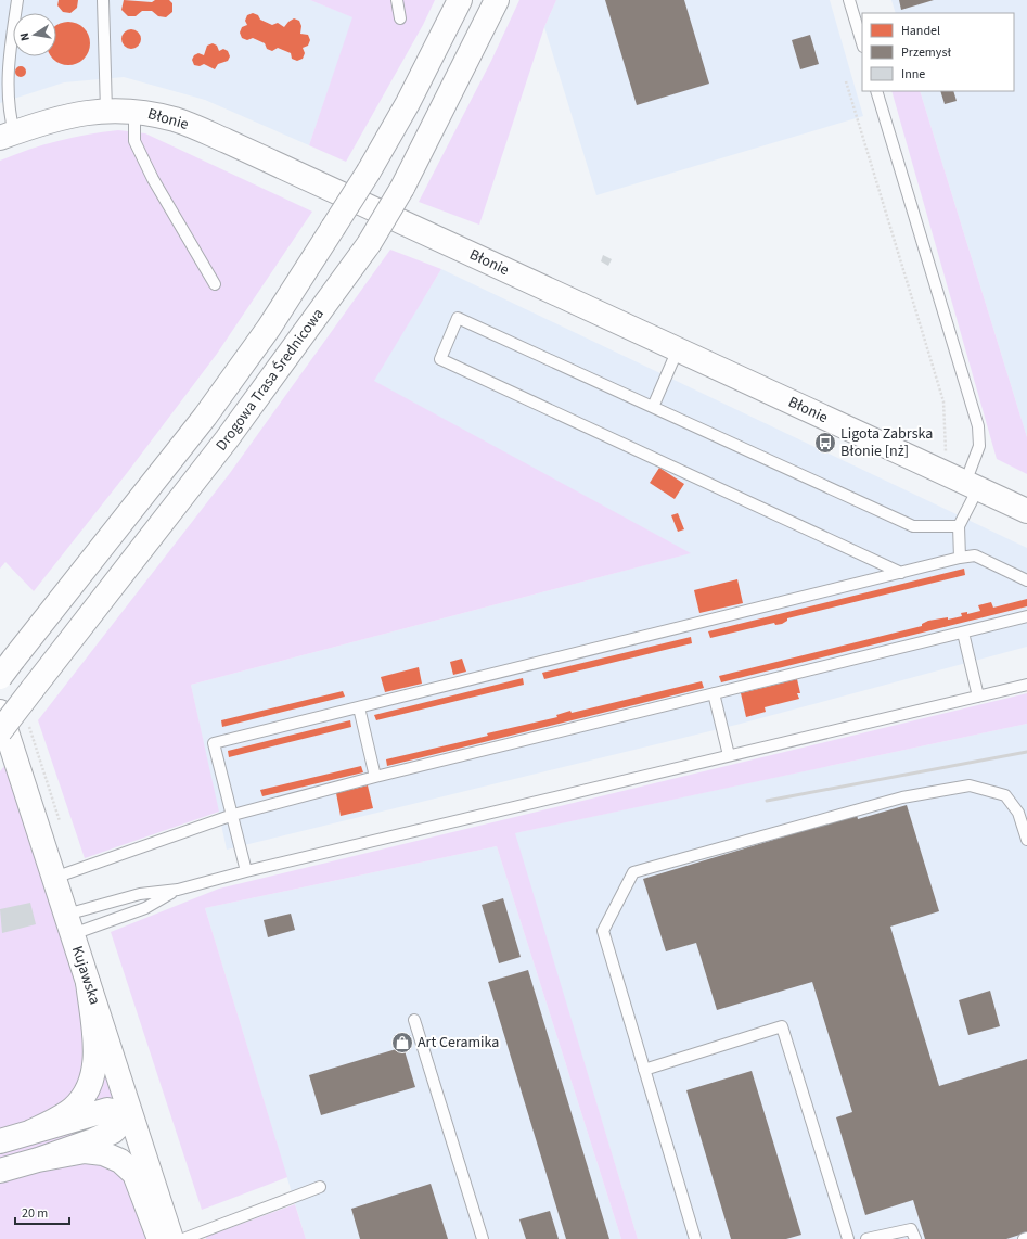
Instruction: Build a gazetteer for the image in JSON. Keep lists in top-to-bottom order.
{
  "streets": {
    "main road": ["Błonie", "Drogowa Trasa Średnicowa", "Kujawska"]
  },
  "places": {
    "bus stop": ["Ligota Zabrska Błonie [nż]"],
    "shop": ["Art Ceramika"]
  },
  "legend": ["Handel", "Przemysł", "Inne"],
  "scale_bar": "20 m",
  "north": "left"
}
